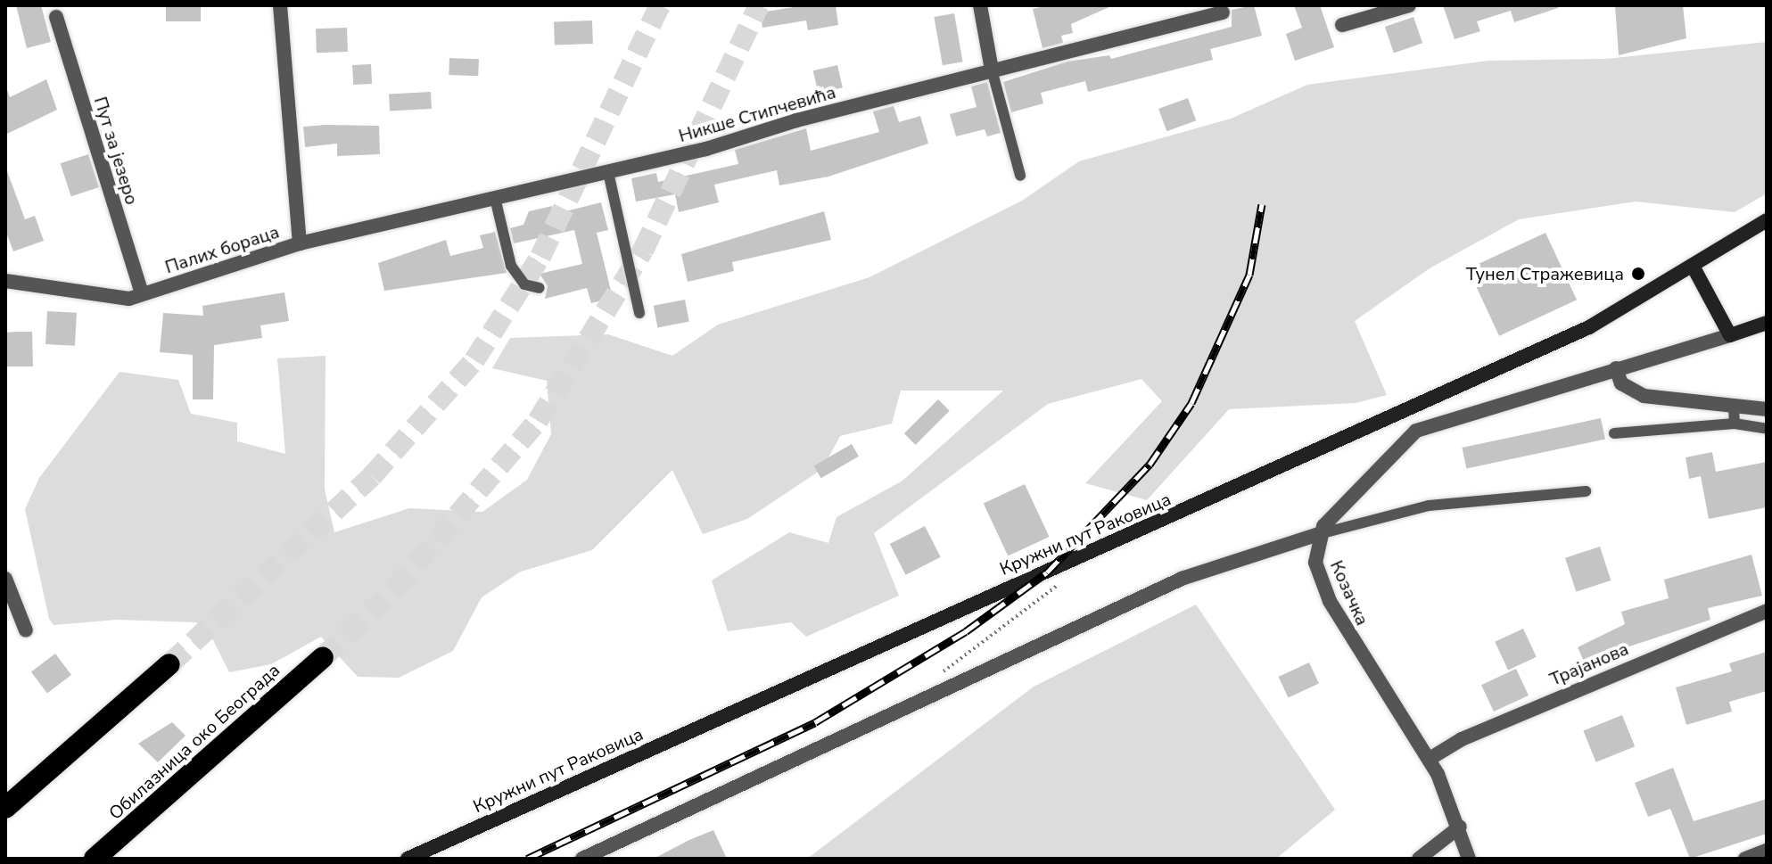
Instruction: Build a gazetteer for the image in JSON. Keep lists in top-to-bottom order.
{
  "streets": {
    "highway": ["Обилазница око Београда"],
    "main road": ["Кружни пут Раковица"],
    "street": [
      "Никше Стипчевића",
      "Пут за језеро",
      "Палих бораца",
      "Козачка",
      "Трајанова"
    ]
  },
  "crossings": [
    ["Никше Стипчевића", "Палих бораца"],
    ["Пут за језеро", "Палих бораца"],
    ["Козачка", "Трајанова"]
  ],
  "places": ["Тунел Стражевица"]
}
